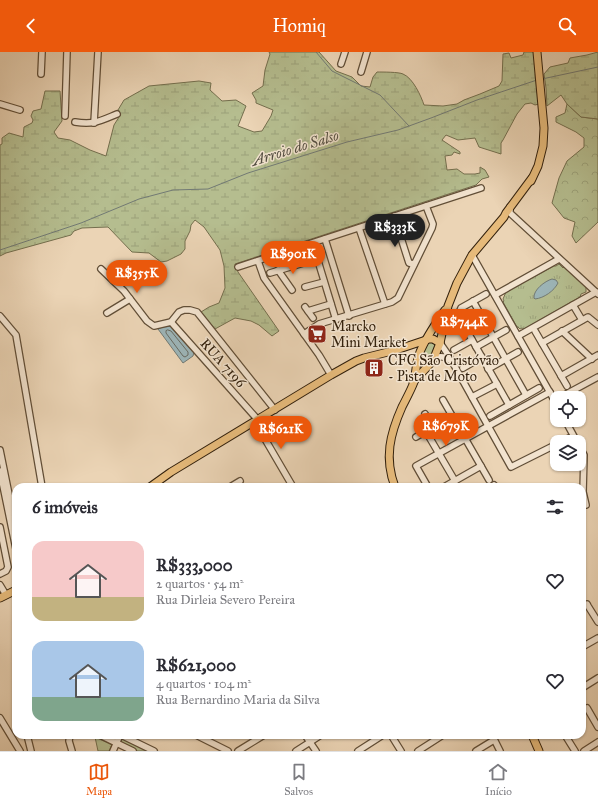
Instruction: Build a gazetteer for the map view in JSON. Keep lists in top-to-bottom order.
{
  "streets": {
    "street": ["RUA 7196"]
  },
  "water": ["Arroio do Salso"],
  "places": {
    "supermarket": ["Marcko Mini Market"],
    "building": ["CFC São Cristóvão - Pista de Moto"]
  },
  "page": {
    "header": "Homiq",
    "price": [
      "R$333K",
      "R$901K",
      "R$355K",
      "R$744K",
      "R$679K",
      "R$621K"
    ],
    "heading": "6 imóveis",
    "list": [
      {
        "name": "R$333,000",
        "note": "2 quartos · 54 m² · Rua Dirleia Severo Pereira"
      },
      {
        "name": "R$621,000",
        "note": "4 quartos · 104 m² · Rua Bernardino Maria da Silva"
      }
    ],
    "tabs": ["Mapa", "Salvos", "Início"]
  }
}
